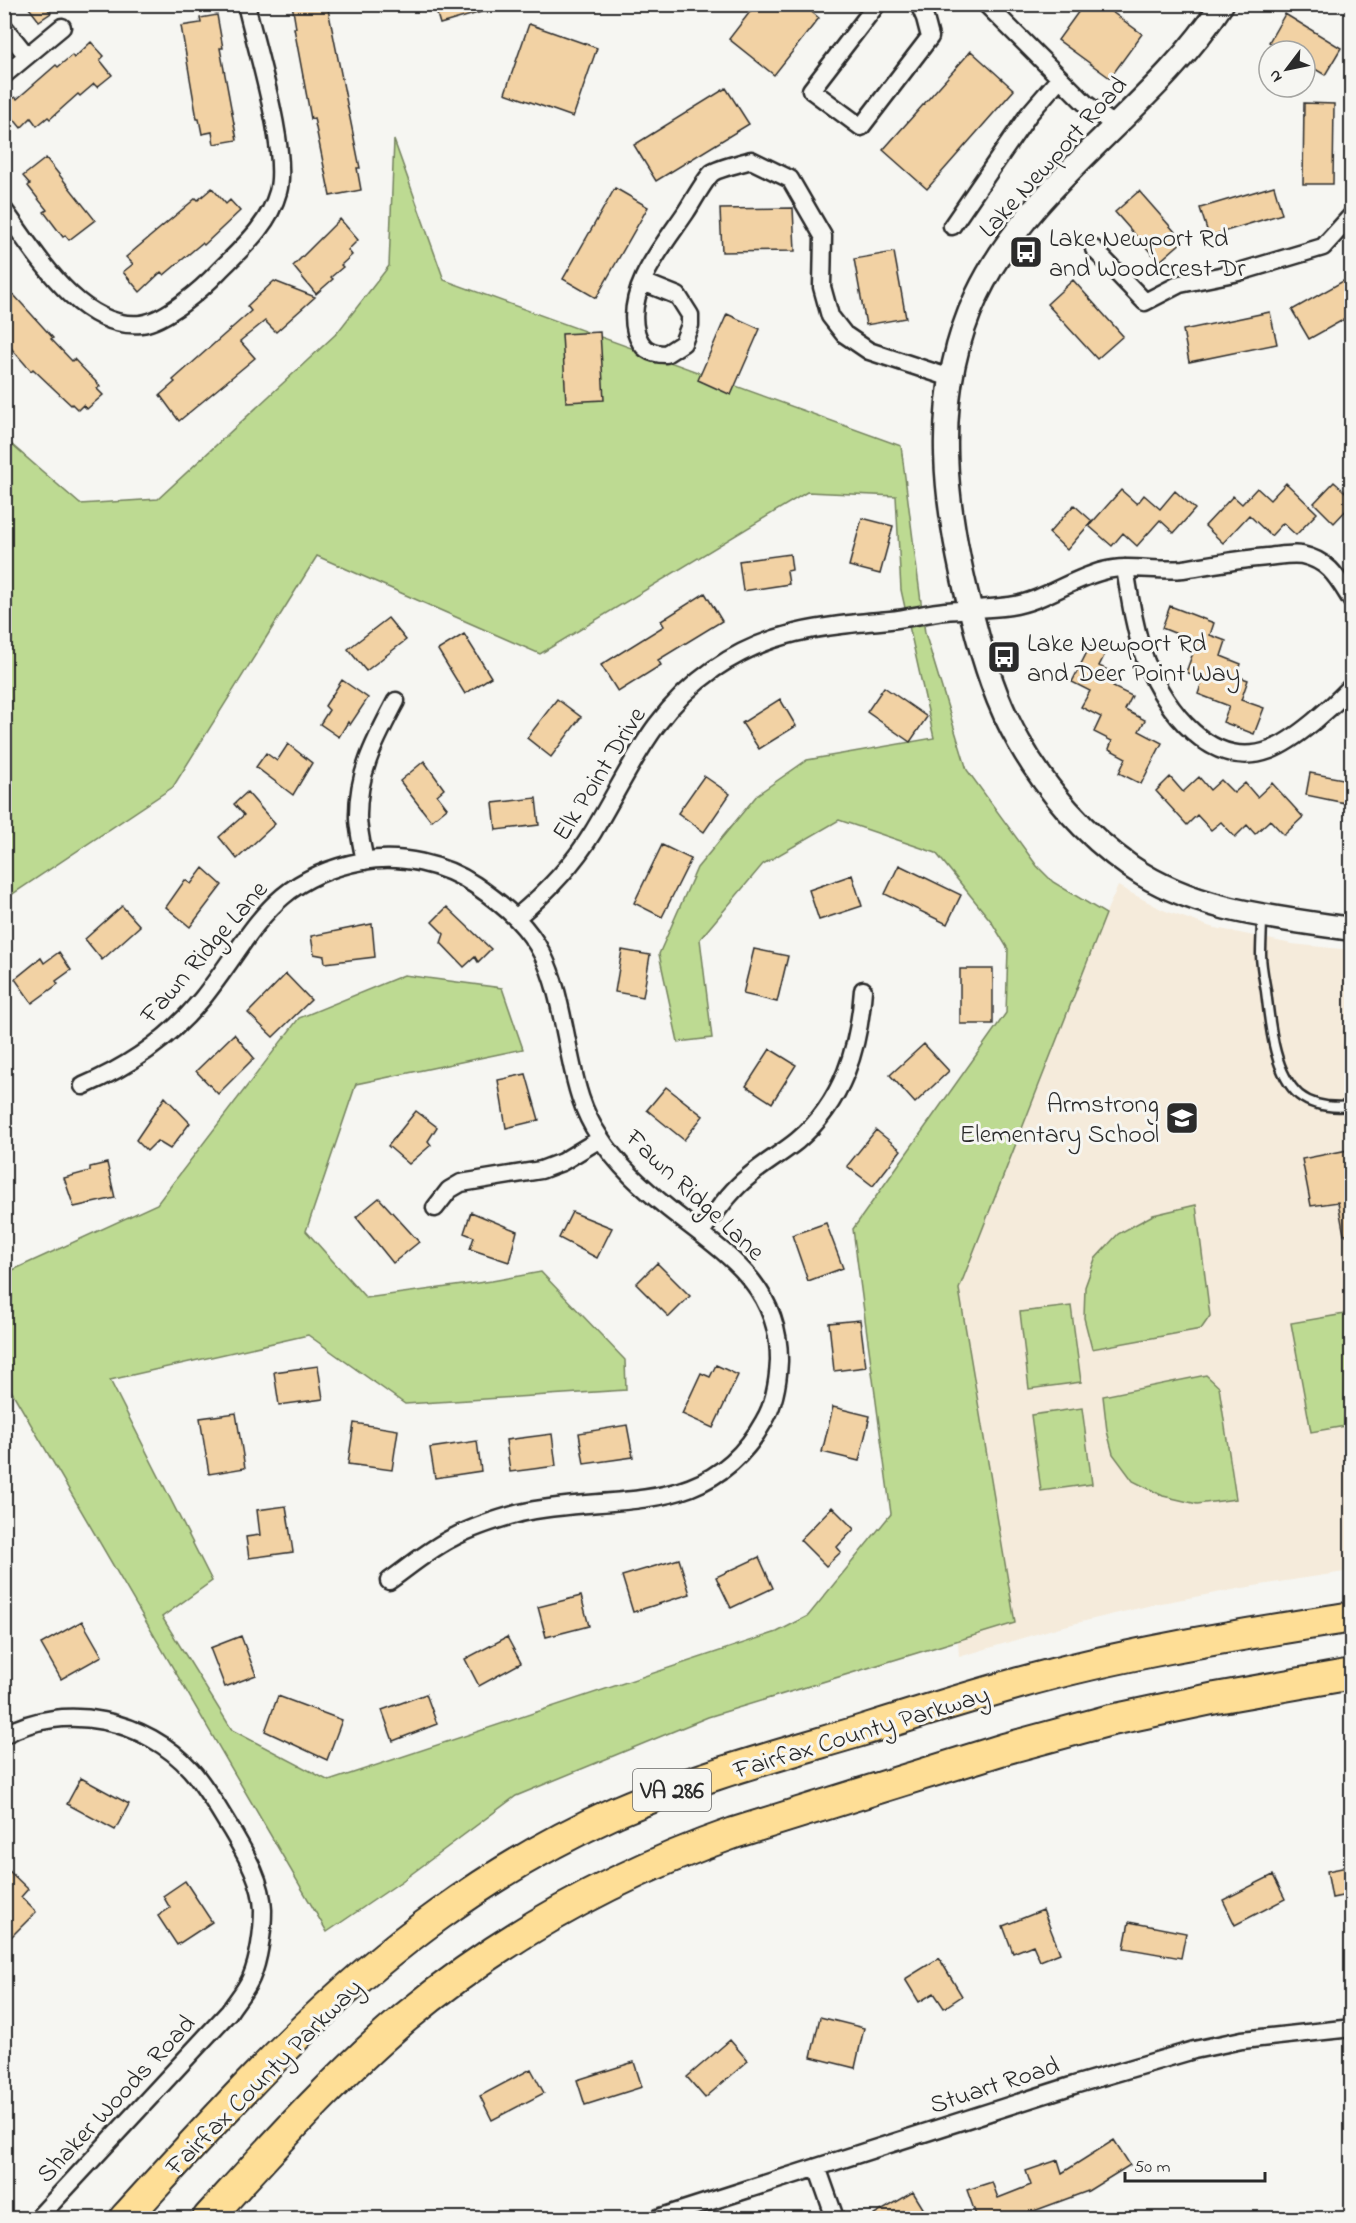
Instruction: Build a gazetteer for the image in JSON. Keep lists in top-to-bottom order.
{
  "streets": {
    "highway": ["Fairfax County Parkway", "VA 286"],
    "street": [
      "Lake Newport Road",
      "Elk Point Drive",
      "Fawn Ridge Lane",
      "Stuart Road",
      "Shaker Woods Road"
    ]
  },
  "crossings": [
    ["Lake Newport Road", "Elk Point Drive"],
    ["Elk Point Drive", "Fawn Ridge Lane"]
  ],
  "places": {
    "bus stop": ["Lake Newport Rd and Woodcrest Dr", "Lake Newport Rd and Deer Point Way"],
    "school or university": ["Armstrong Elementary School"]
  },
  "scale_bar": "50 m",
  "north": "bottom left"
}
